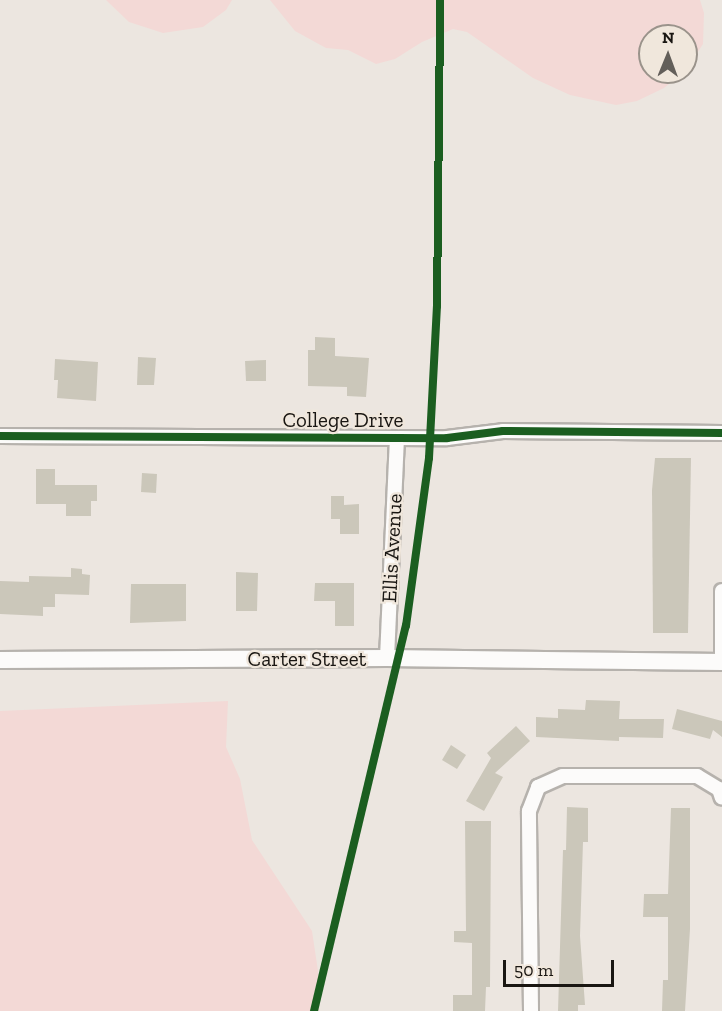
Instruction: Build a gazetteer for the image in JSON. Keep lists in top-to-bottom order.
{
  "streets": {
    "street": ["College Drive", "Ellis Avenue", "Carter Street"]
  },
  "crossings": [
    ["College Drive", "Ellis Avenue"],
    ["Ellis Avenue", "Carter Street"]
  ],
  "scale_bar": "50 m",
  "north": "top"
}
